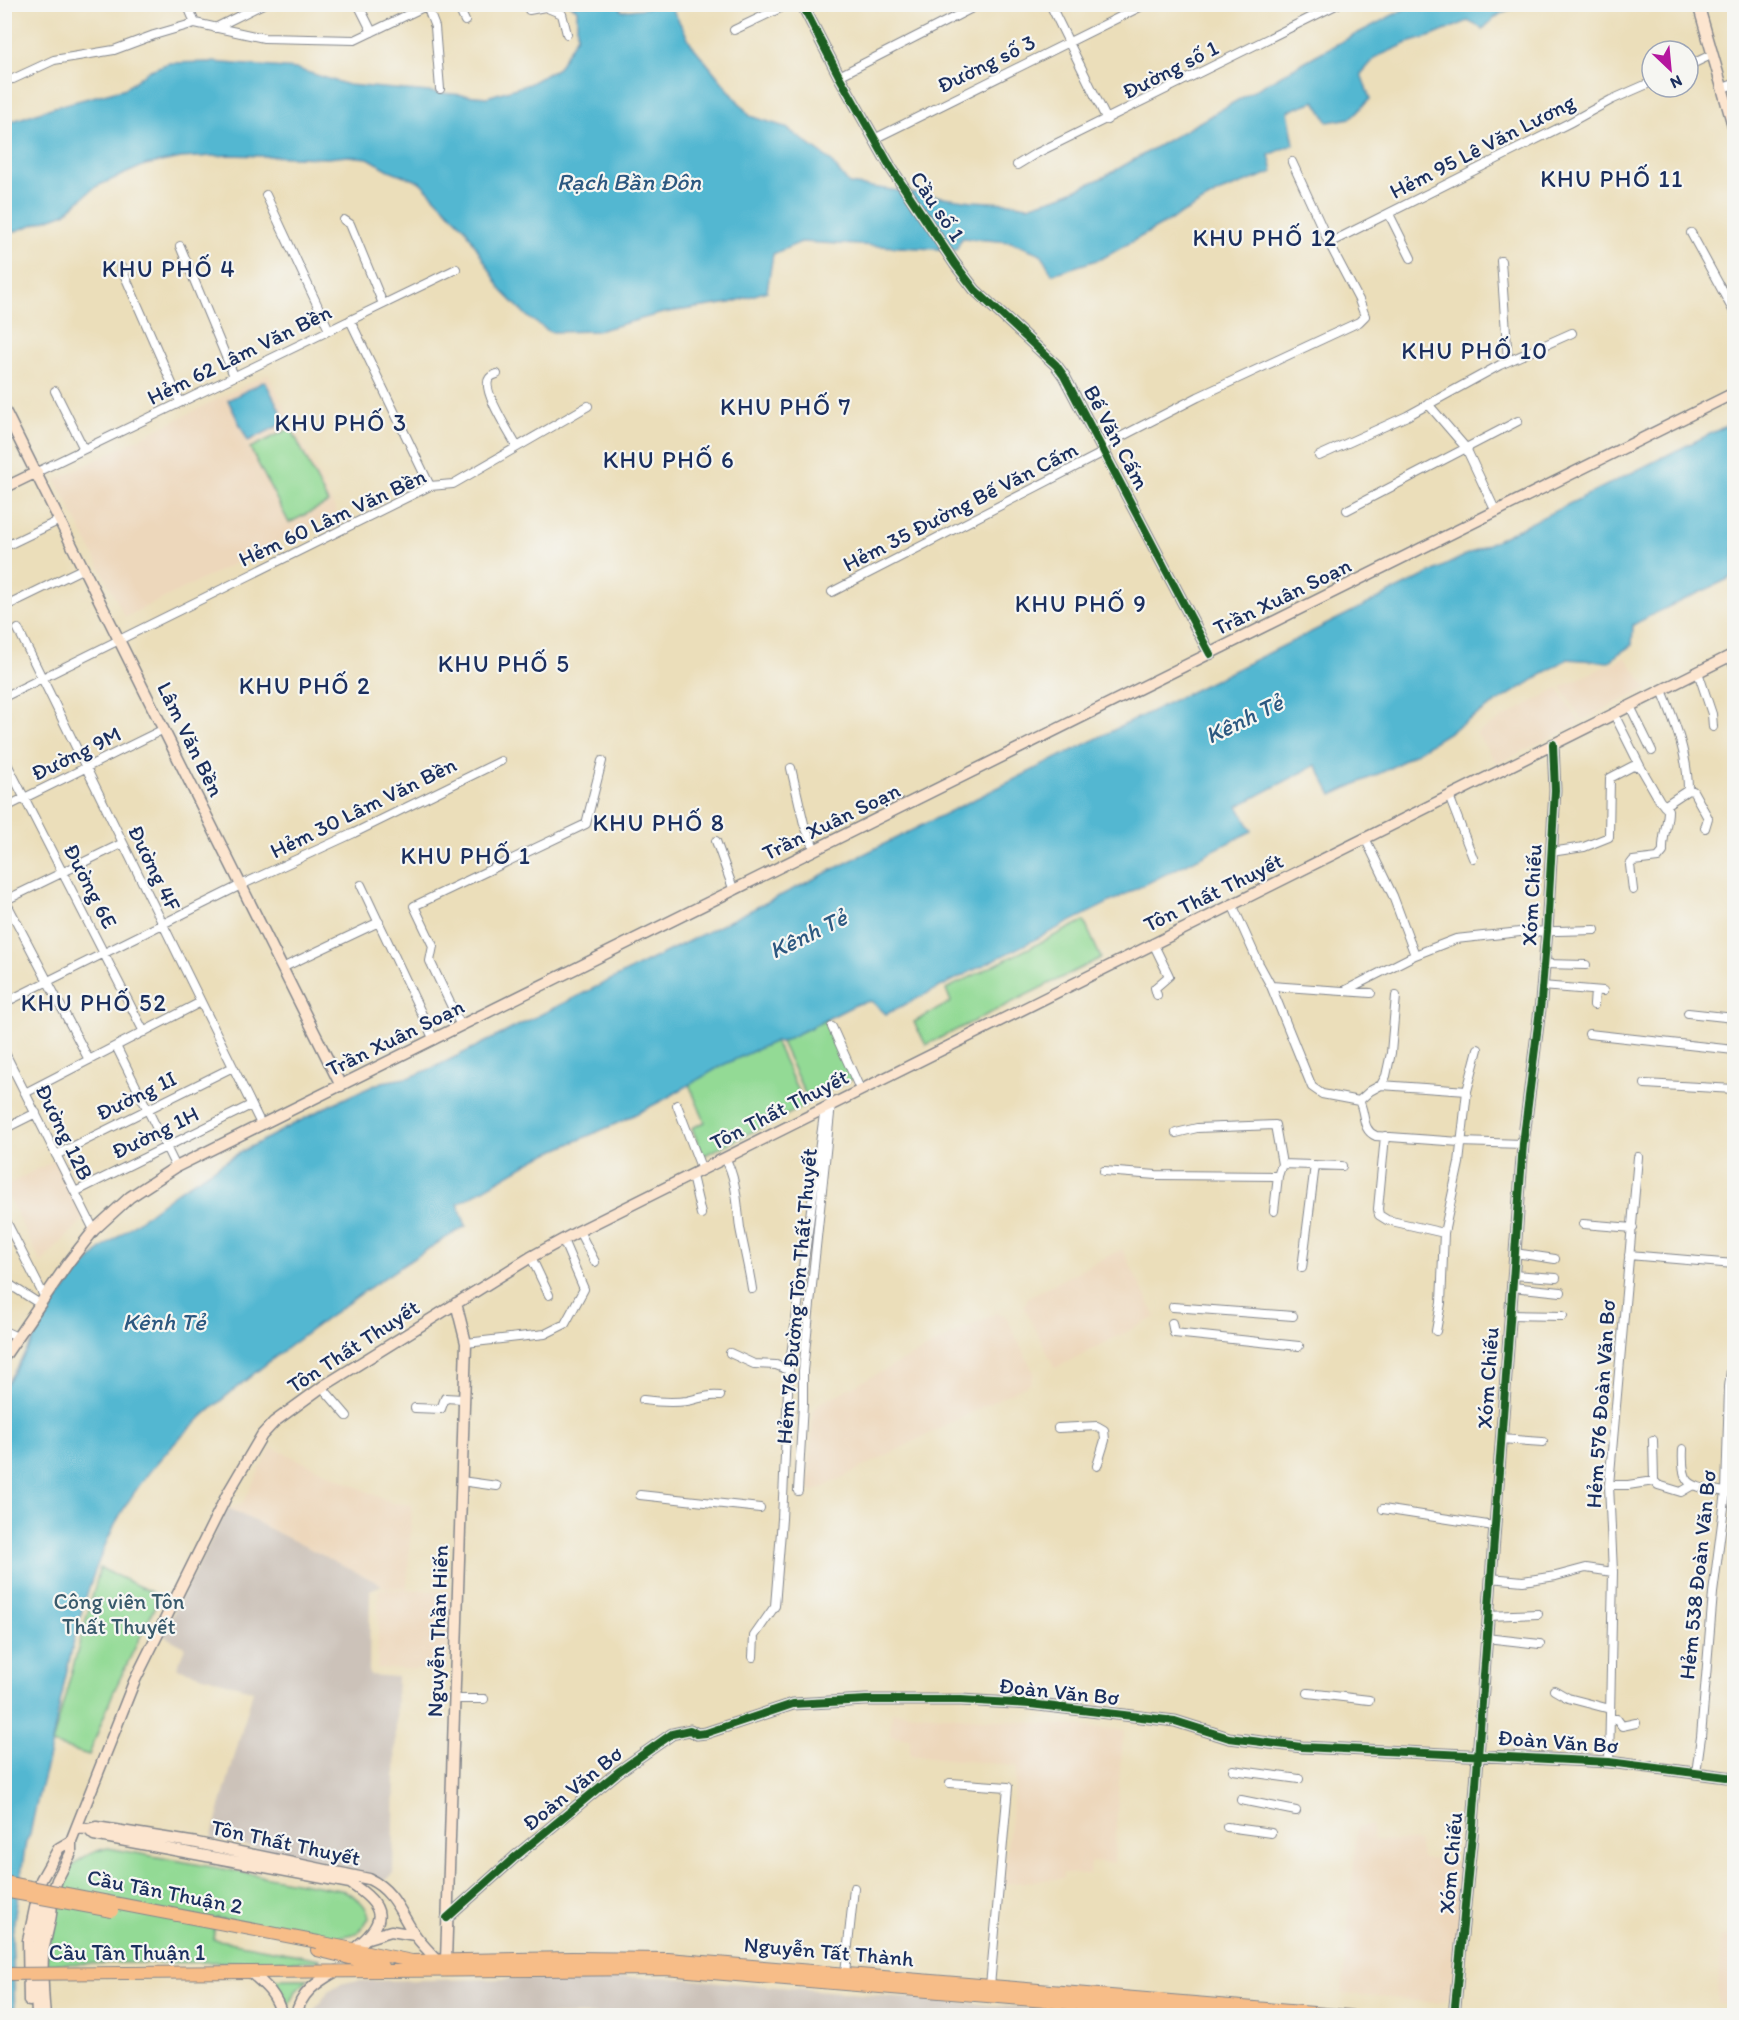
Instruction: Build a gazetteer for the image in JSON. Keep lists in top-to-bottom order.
{
  "streets": {
    "main road": [
      "Cầu số 1",
      "Bế Văn Cấm",
      "Trần Xuân Soạn",
      "Lâm Văn Bền",
      "Tôn Thất Thuyết",
      "Xóm Chiếu",
      "Nguyễn Thần Hiến",
      "Đoàn Văn Bơ",
      "Cầu Tân Thuận 2",
      "Nguyễn Tất Thành",
      "Cầu Tân Thuận 1"
    ],
    "street": [
      "Đường số 3",
      "Đường số 1",
      "Hẻm 95 Lê Văn Lương",
      "Hẻm 62 Lâm Văn Bền",
      "Hẻm 35 Đường Bế Văn Cấm",
      "Hẻm 60 Lâm Văn Bền",
      "Đường 9M",
      "Hẻm 30 Lâm Văn Bền",
      "Đường 4F",
      "Đường 6E",
      "Đường 1I",
      "Đường 12B",
      "Đường 1H",
      "Hẻm 76 Đường Tôn Thất Thuyết",
      "Hẻm 576 Đoàn Văn Bơ",
      "Hẻm 538 Đoàn Văn Bơ"
    ]
  },
  "crossings": [
    ["Đường số 3", "Cầu số 1"],
    ["Hẻm 95 Lê Văn Lương", "Hẻm 35 Đường Bế Văn Cấm"],
    ["Cầu số 1", "Bế Văn Cấm"],
    ["Hẻm 62 Lâm Văn Bền", "Lâm Văn Bền"],
    ["Bế Văn Cấm", "Hẻm 35 Đường Bế Văn Cấm"],
    ["Bế Văn Cấm", "Trần Xuân Soạn"],
    ["Hẻm 60 Lâm Văn Bền", "Lâm Văn Bền"],
    ["Hẻm 60 Lâm Văn Bền", "Đường 4F"],
    ["Trần Xuân Soạn", "Lâm Văn Bền"],
    ["Trần Xuân Soạn", "Đường 4F"],
    ["Trần Xuân Soạn", "Đường 12B"],
    ["Lâm Văn Bền", "Đường 9M"],
    ["Lâm Văn Bền", "Hẻm 30 Lâm Văn Bền"],
    ["Đường 9M", "Đường 4F"],
    ["Đường 9M", "Đường 6E"],
    ["Hẻm 30 Lâm Văn Bền", "Đường 4F"],
    ["Hẻm 30 Lâm Văn Bền", "Đường 6E"],
    ["Đường 4F", "Đường 1I"],
    ["Đường 4F", "Đường 1H"],
    ["Tôn Thất Thuyết", "Xóm Chiếu"],
    ["Tôn Thất Thuyết", "Hẻm 76 Đường Tôn Thất Thuyết"],
    ["Tôn Thất Thuyết", "Nguyễn Thần Hiến"],
    ["Tôn Thất Thuyết", "Nguyễn Tất Thành"],
    ["Xóm Chiếu", "Đoàn Văn Bơ"],
    ["Đường 1I", "Đường 12B"],
    ["Đường 12B", "Đường 1H"],
    ["Hẻm 576 Đoàn Văn Bơ", "Đoàn Văn Bơ"],
    ["Hẻm 538 Đoàn Văn Bơ", "Đoàn Văn Bơ"],
    ["Nguyễn Thần Hiến", "Đoàn Văn Bơ"],
    ["Nguyễn Thần Hiến", "Nguyễn Tất Thành"],
    ["Cầu Tân Thuận 2", "Nguyễn Tất Thành"],
    ["Nguyễn Tất Thành", "Cầu Tân Thuận 1"]
  ],
  "districts": [
    "KHU PHỐ 11",
    "KHU PHỐ 12",
    "KHU PHỐ 4",
    "KHU PHỐ 10",
    "KHU PHỐ 7",
    "KHU PHỐ 3",
    "KHU PHỐ 6",
    "KHU PHỐ 9",
    "KHU PHỐ 5",
    "KHU PHỐ 2",
    "KHU PHỐ 8",
    "KHU PHỐ 1",
    "KHU PHỐ 52"
  ],
  "water": ["Rạch Bần Đôn", "Kênh Tẻ"],
  "parks": ["Công viên Tôn Thất Thuyết"],
  "north": "bottom right"
}
